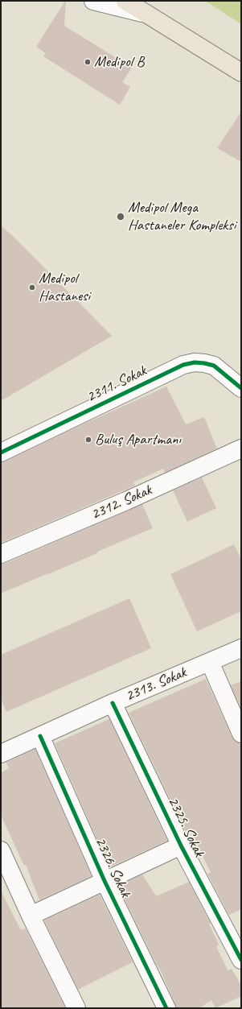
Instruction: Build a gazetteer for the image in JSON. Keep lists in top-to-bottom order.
{
  "streets": {
    "street": [
      "2311. Sokak",
      "2312. Sokak",
      "2313. Sokak",
      "2325. Sokak",
      "2326. Sokak"
    ]
  },
  "crossings": [
    ["2313. Sokak", "2325. Sokak"],
    ["2313. Sokak", "2326. Sokak"]
  ],
  "places": [
    "Medipol B",
    "Medipol Mega Hastaneler Kompleksi",
    "Medipol Hastanesi",
    "Buluş Apartmanı"
  ]
}
